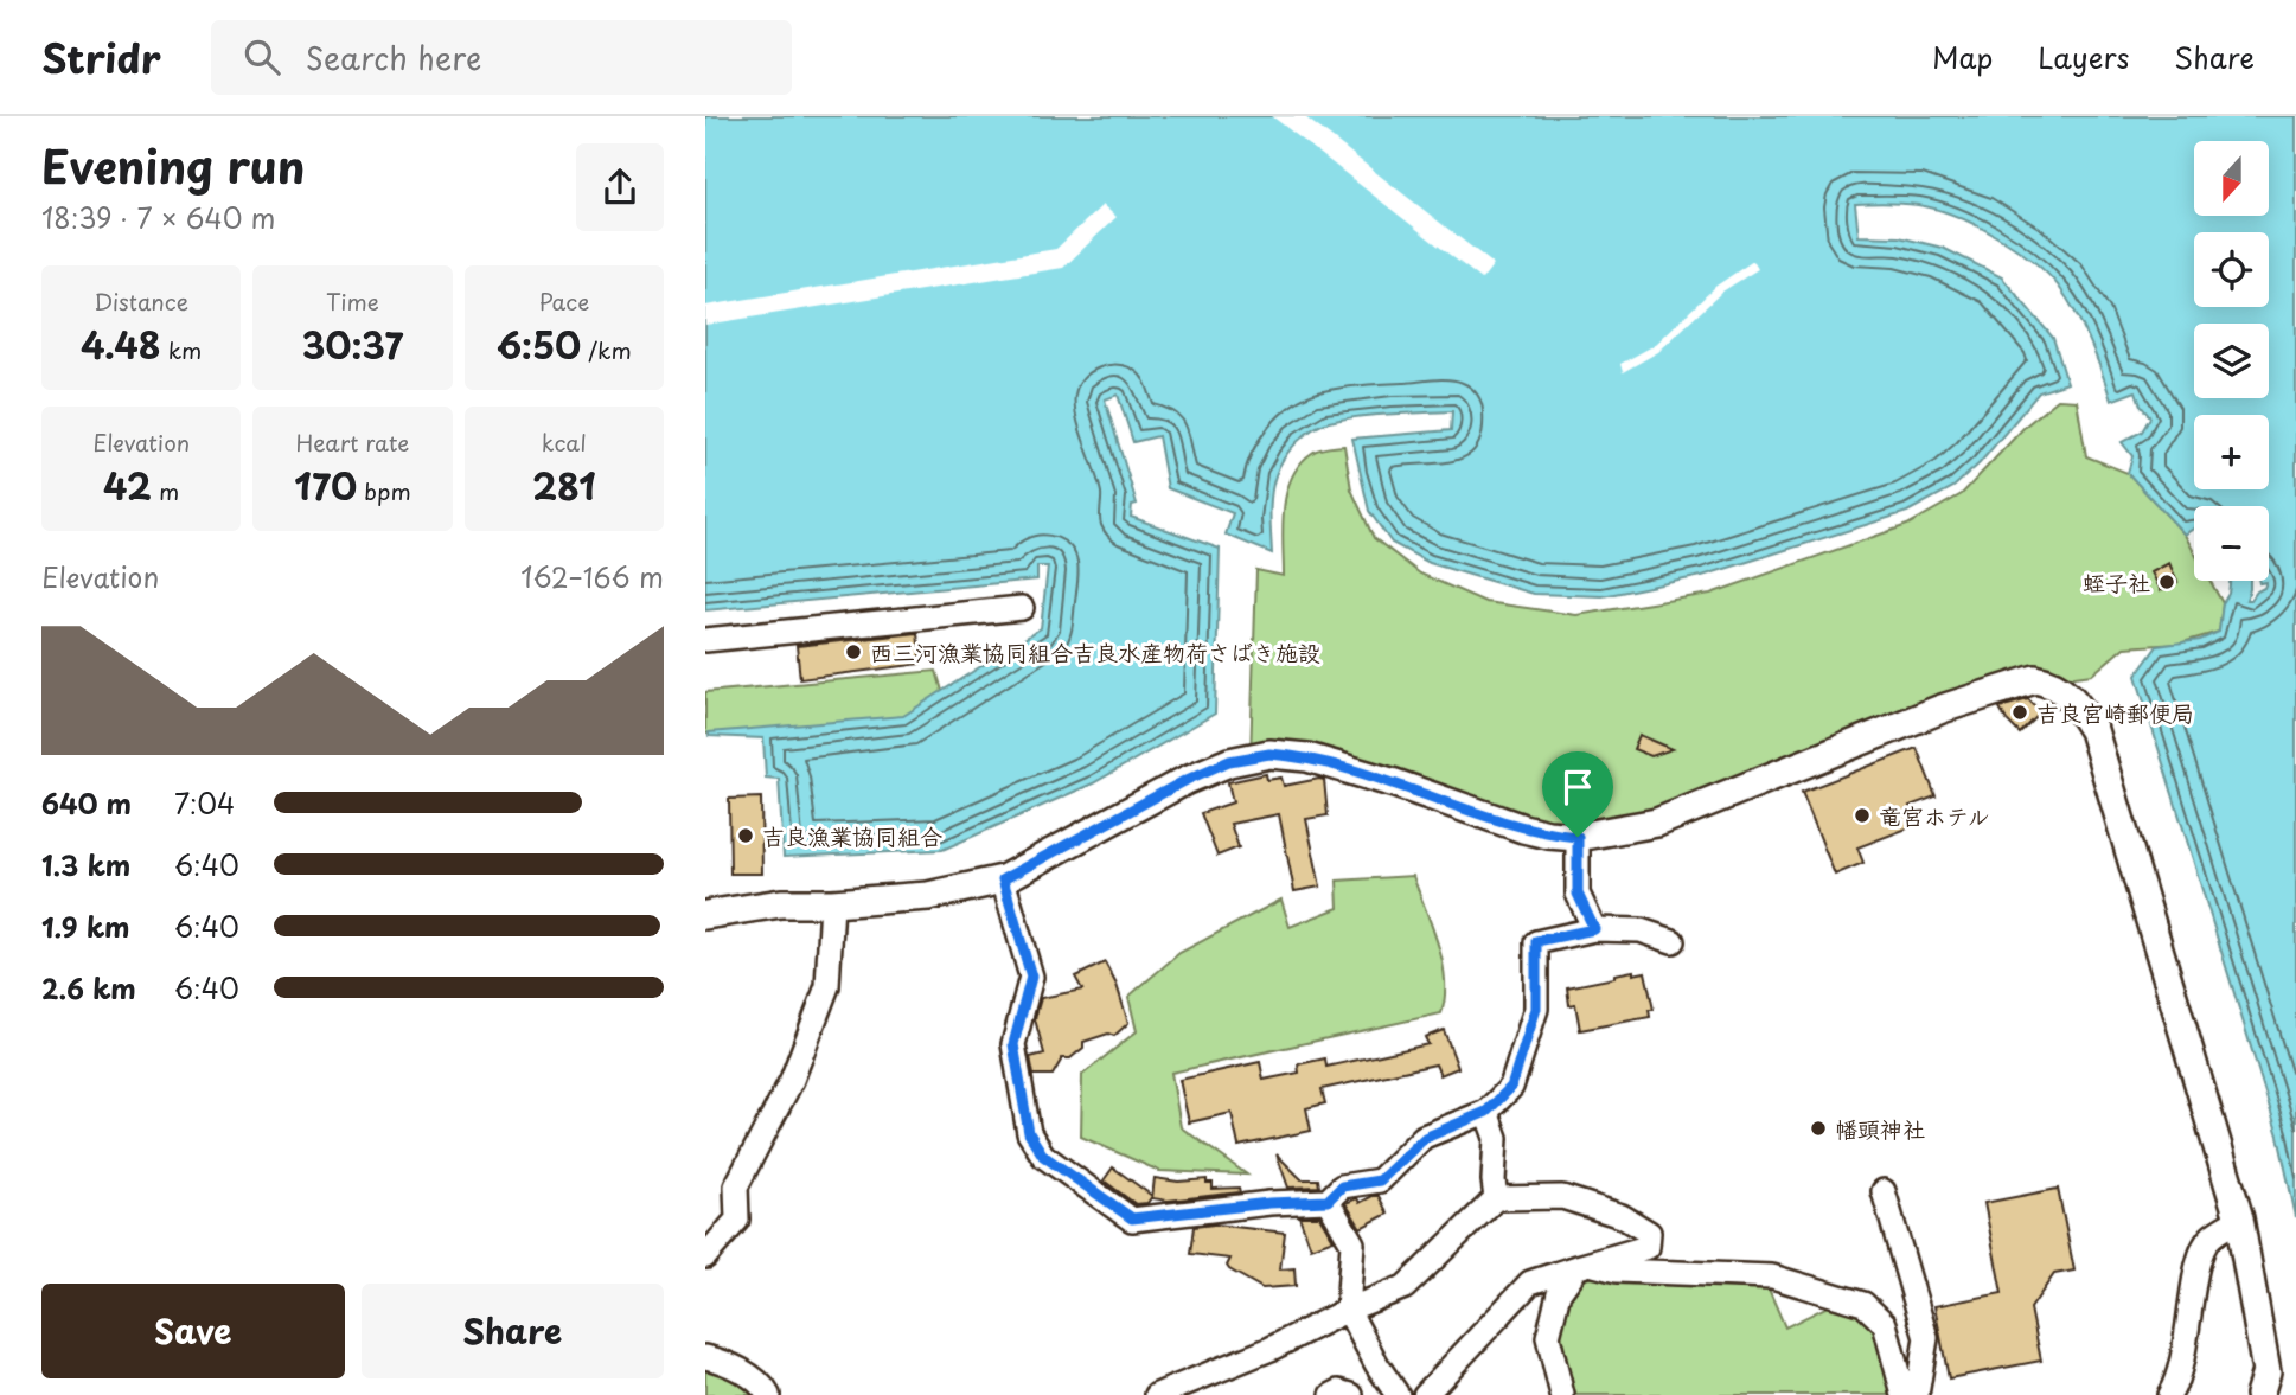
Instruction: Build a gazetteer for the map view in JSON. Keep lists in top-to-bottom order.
{
  "places": [
    "蛭子社",
    "西三河漁業協同組合吉良水産物荷さばき施設",
    "吉良宮崎郵便局",
    "竜宮ホテル",
    "吉良漁業協同組合",
    "幡頭神社"
  ],
  "north": "bottom",
  "page": {
    "header": "Stridr",
    "search": "Search here",
    "nav": ["Map", "Layers", "Share"],
    "heading": ["Evening run", "18:39 · 7 × 640 m"],
    "map_buttons": ["+", "−"],
    "stats": [
      ["Distance", "4.48 km"],
      ["Time", "30:37"],
      ["Pace", "6:50 /km"],
      ["Elevation", "42 m"],
      ["Heart rate", "170 bpm"],
      ["kcal", "281"]
    ],
    "chart": ["Elevation", "162–166 m"],
    "list": [
      {
        "name": "640 m",
        "note": "7:04"
      },
      {
        "name": "1.3 km",
        "note": "6:40"
      },
      {
        "name": "1.9 km",
        "note": "6:40"
      },
      {
        "name": "2.6 km",
        "note": "6:40"
      }
    ],
    "buttons": ["Save", "Share"]
  }
}
